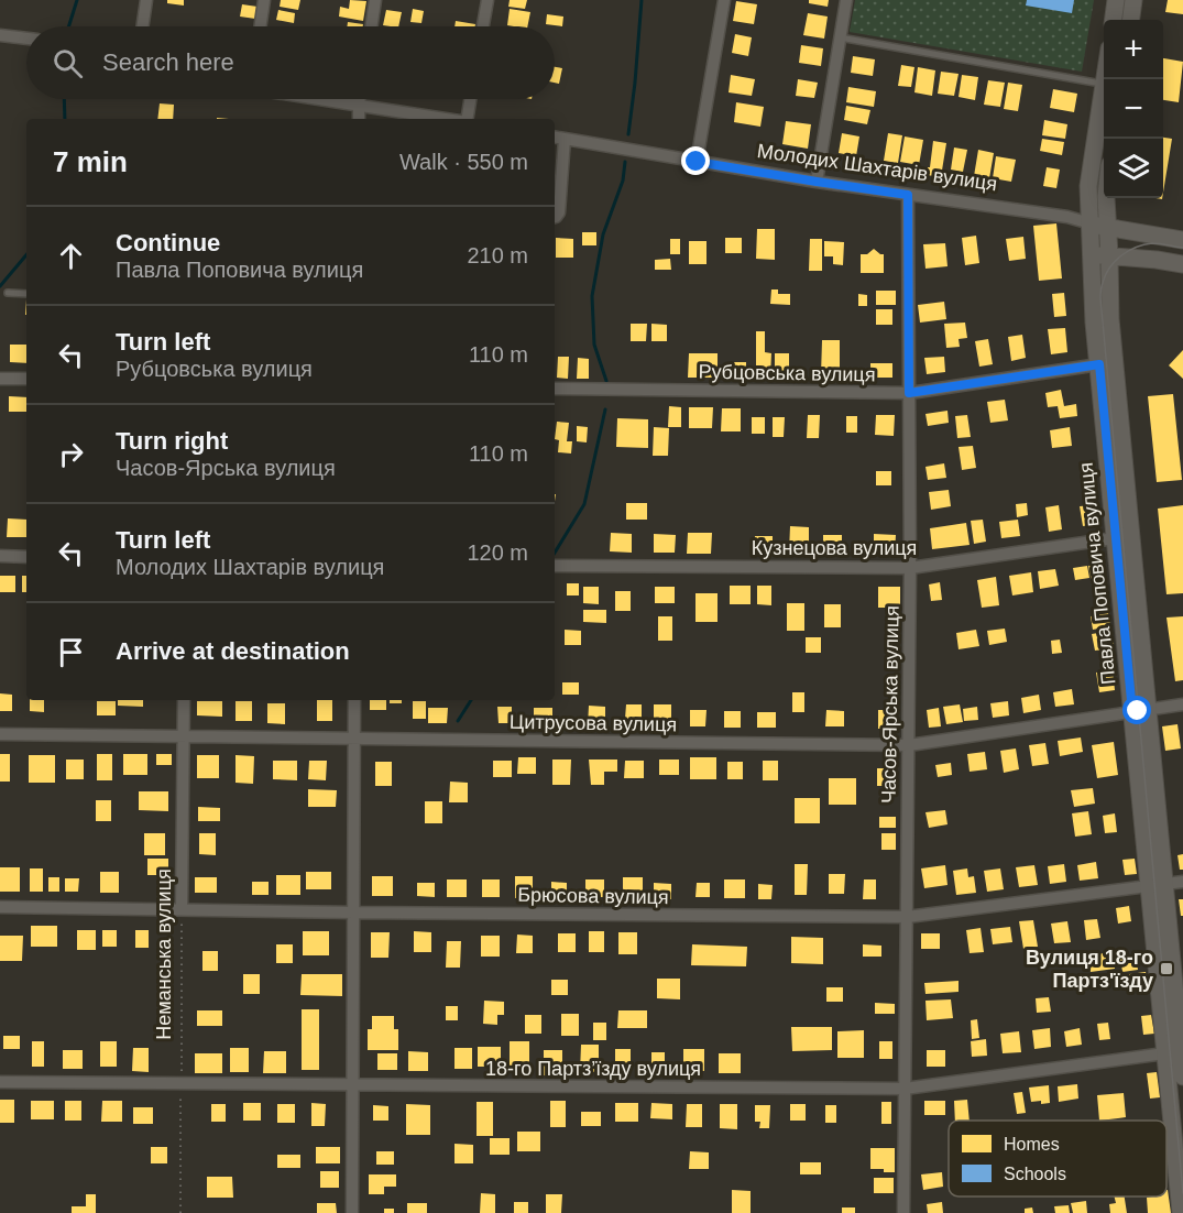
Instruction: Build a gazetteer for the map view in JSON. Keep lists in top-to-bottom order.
{
  "streets": {
    "main road": ["Молодих Шахтарів вулиця", "Павла Поповича вулиця"],
    "street": [
      "Рубцовська вулиця",
      "Кузнецова вулиця",
      "Часов-Ярська вулиця",
      "Цитрусова вулиця",
      "Брюсова вулиця",
      "Неманська вулиця",
      "18-го Партз’їзду вулиця"
    ]
  },
  "crossings": [
    ["Молодих Шахтарів вулиця", "Павла Поповича вулиця"],
    ["Молодих Шахтарів вулиця", "Часов-Ярська вулиця"],
    ["Рубцовська вулиця", "Павла Поповича вулиця"],
    ["Рубцовська вулиця", "Часов-Ярська вулиця"],
    ["Кузнецова вулиця", "Павла Поповича вулиця"],
    ["Кузнецова вулиця", "Часов-Ярська вулиця"],
    ["Павла Поповича вулиця", "Цитрусова вулиця"],
    ["Павла Поповича вулиця", "Брюсова вулиця"],
    ["Павла Поповича вулиця", "18-го Партз’їзду вулиця"],
    ["Часов-Ярська вулиця", "Цитрусова вулиця"],
    ["Часов-Ярська вулиця", "Брюсова вулиця"],
    ["Часов-Ярська вулиця", "18-го Партз’їзду вулиця"],
    ["Цитрусова вулиця", "Неманська вулиця"],
    ["Брюсова вулиця", "Неманська вулиця"],
    ["Неманська вулиця", "18-го Партз’їзду вулиця"]
  ],
  "places": {
    "transit": ["Вулиця 18-го Партз'їзду"]
  },
  "legend": ["Homes", "Schools"],
  "page": {
    "map_buttons": ["+", "−"],
    "search": "Search here",
    "heading": ["7 min", "Walk · 550 m"],
    "list": [
      ["Continue", "Павла Поповича вулиця", "210 m"],
      ["Turn left", "Рубцовська вулиця", "110 m"],
      ["Turn right", "Часов-Ярська вулиця", "110 m"],
      ["Turn left", "Молодих Шахтарів вулиця", "120 m"],
      "Arrive at destination"
    ]
  }
}
